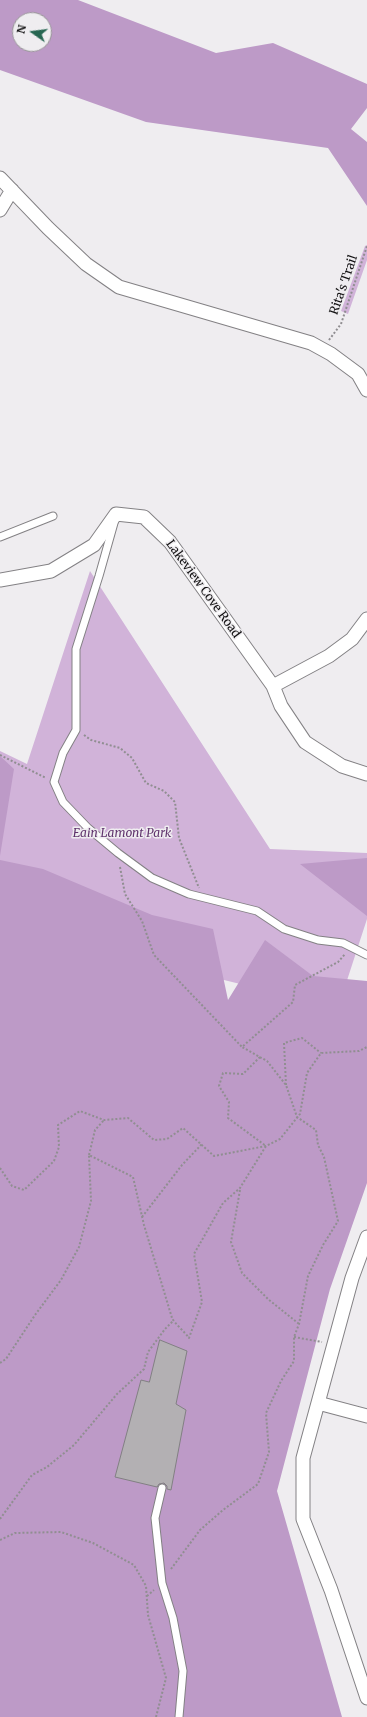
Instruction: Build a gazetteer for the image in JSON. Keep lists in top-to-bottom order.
{
  "streets": {
    "street": ["Lakeview Cove Road"],
    "path": ["Rita's Trail"]
  },
  "parks": ["Eain Lamont Park"],
  "north": "left"
}
